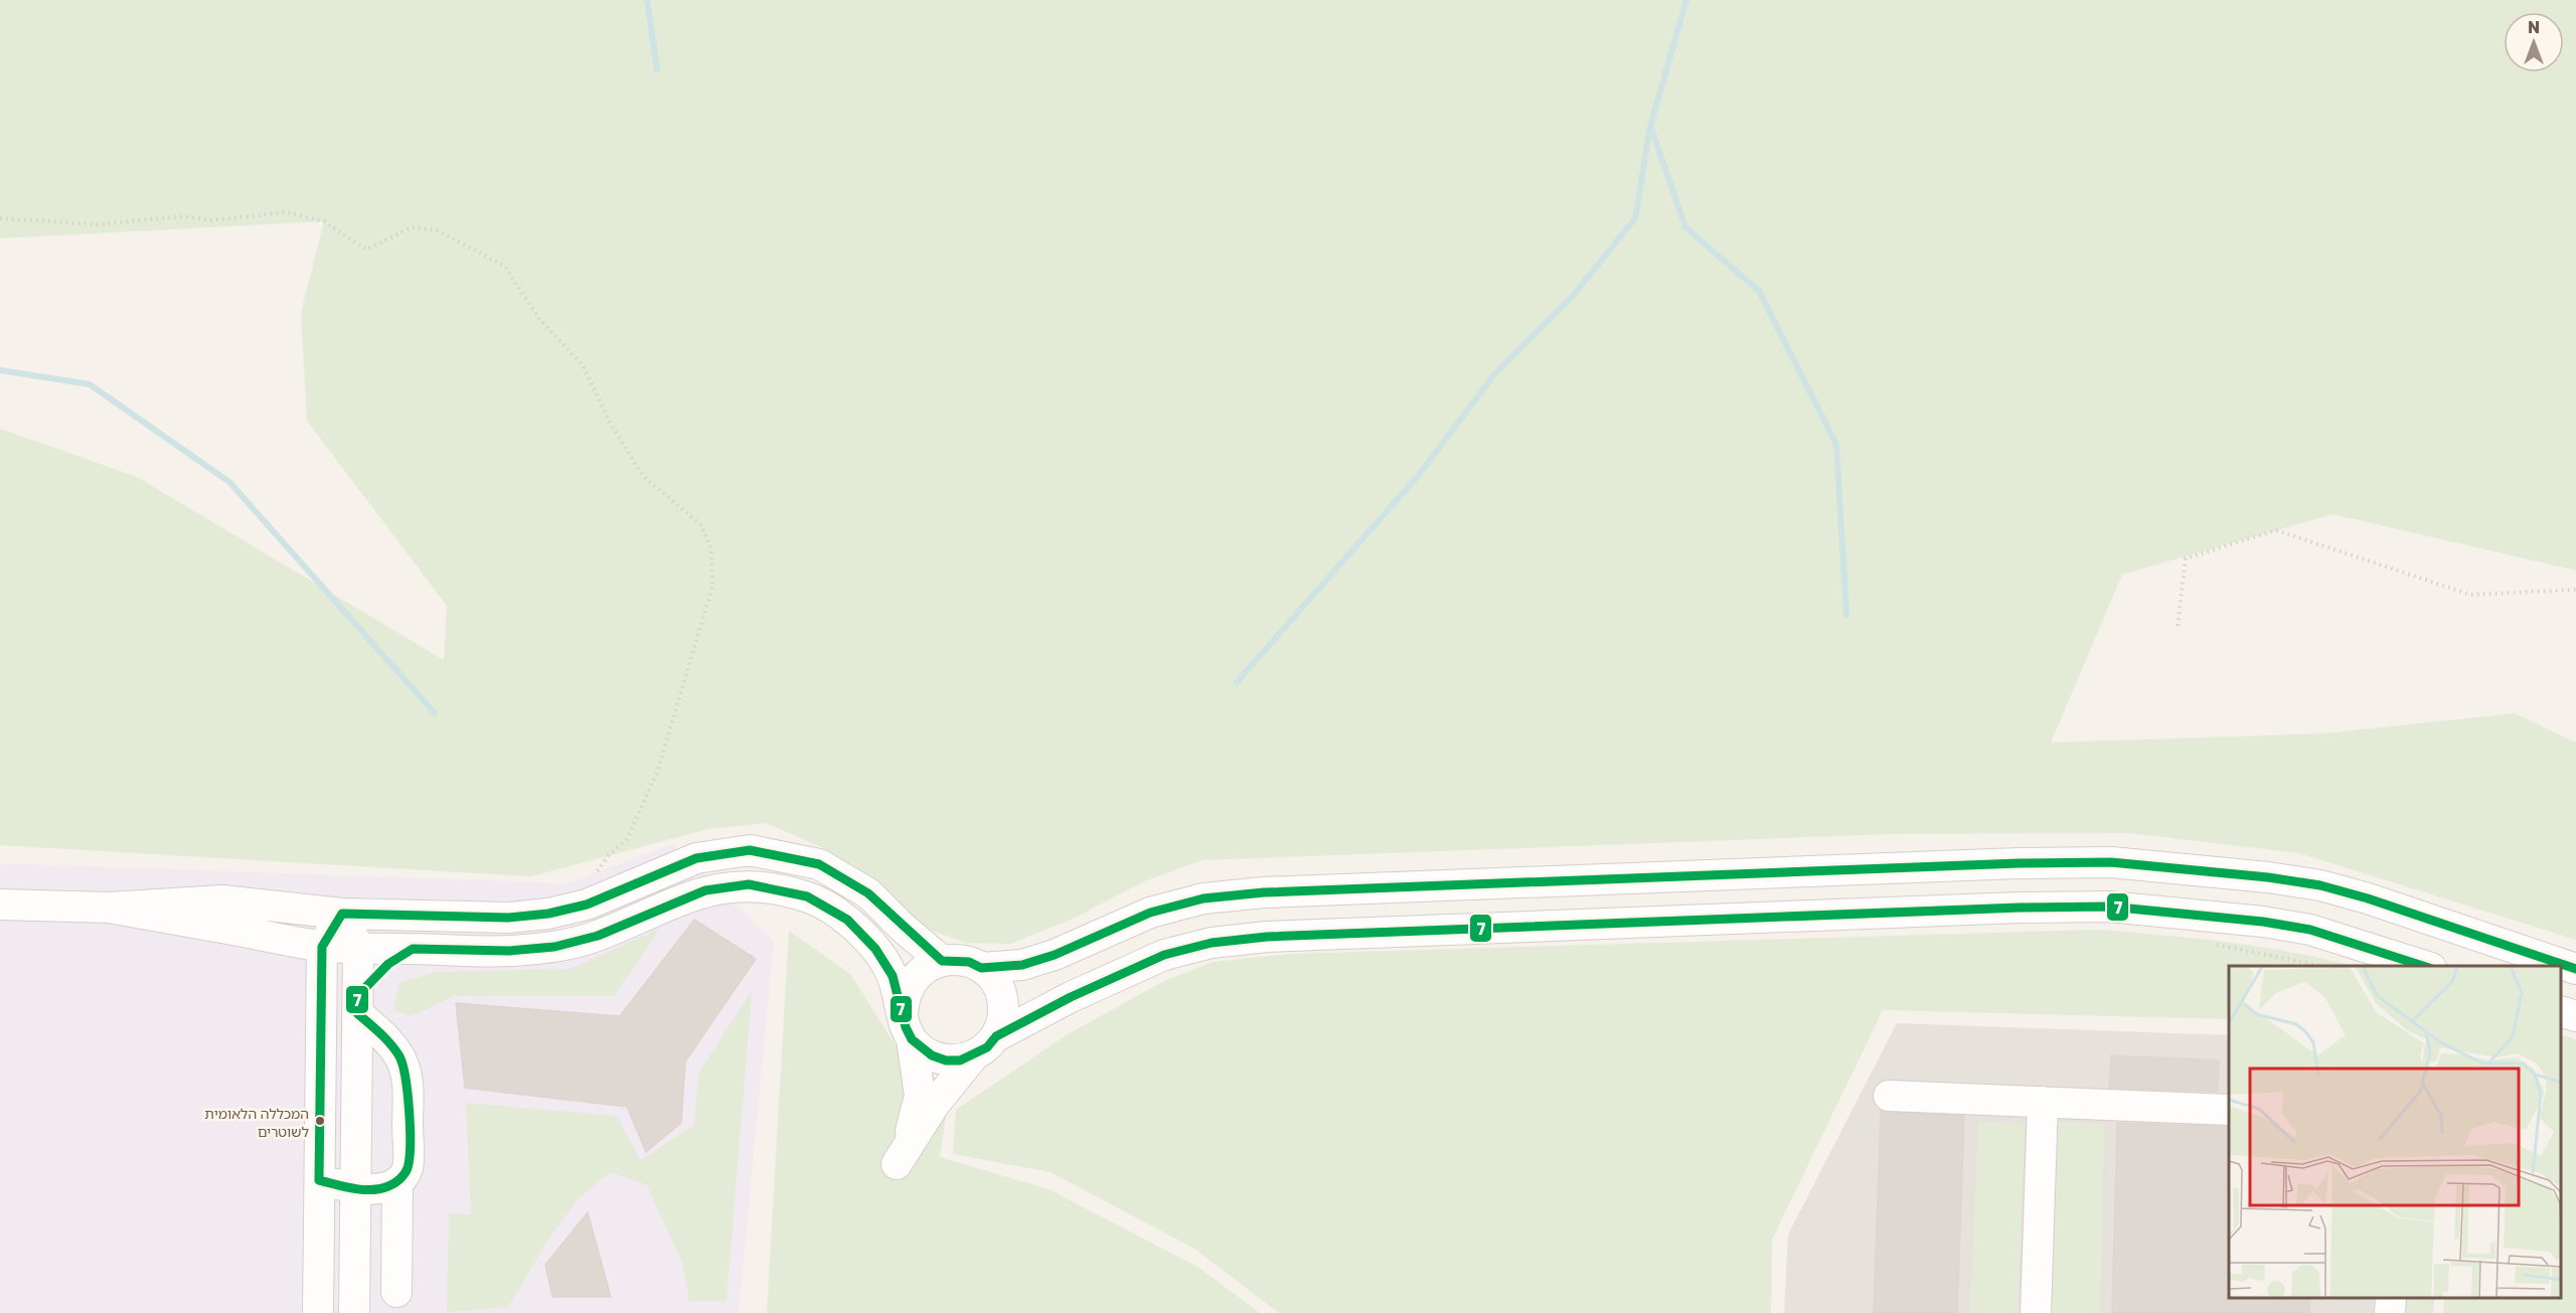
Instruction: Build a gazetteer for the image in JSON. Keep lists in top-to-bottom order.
{
  "places": ["המכללה הלאומית לשוטרים"],
  "lines": ["transit line 7"],
  "north": "top"
}
